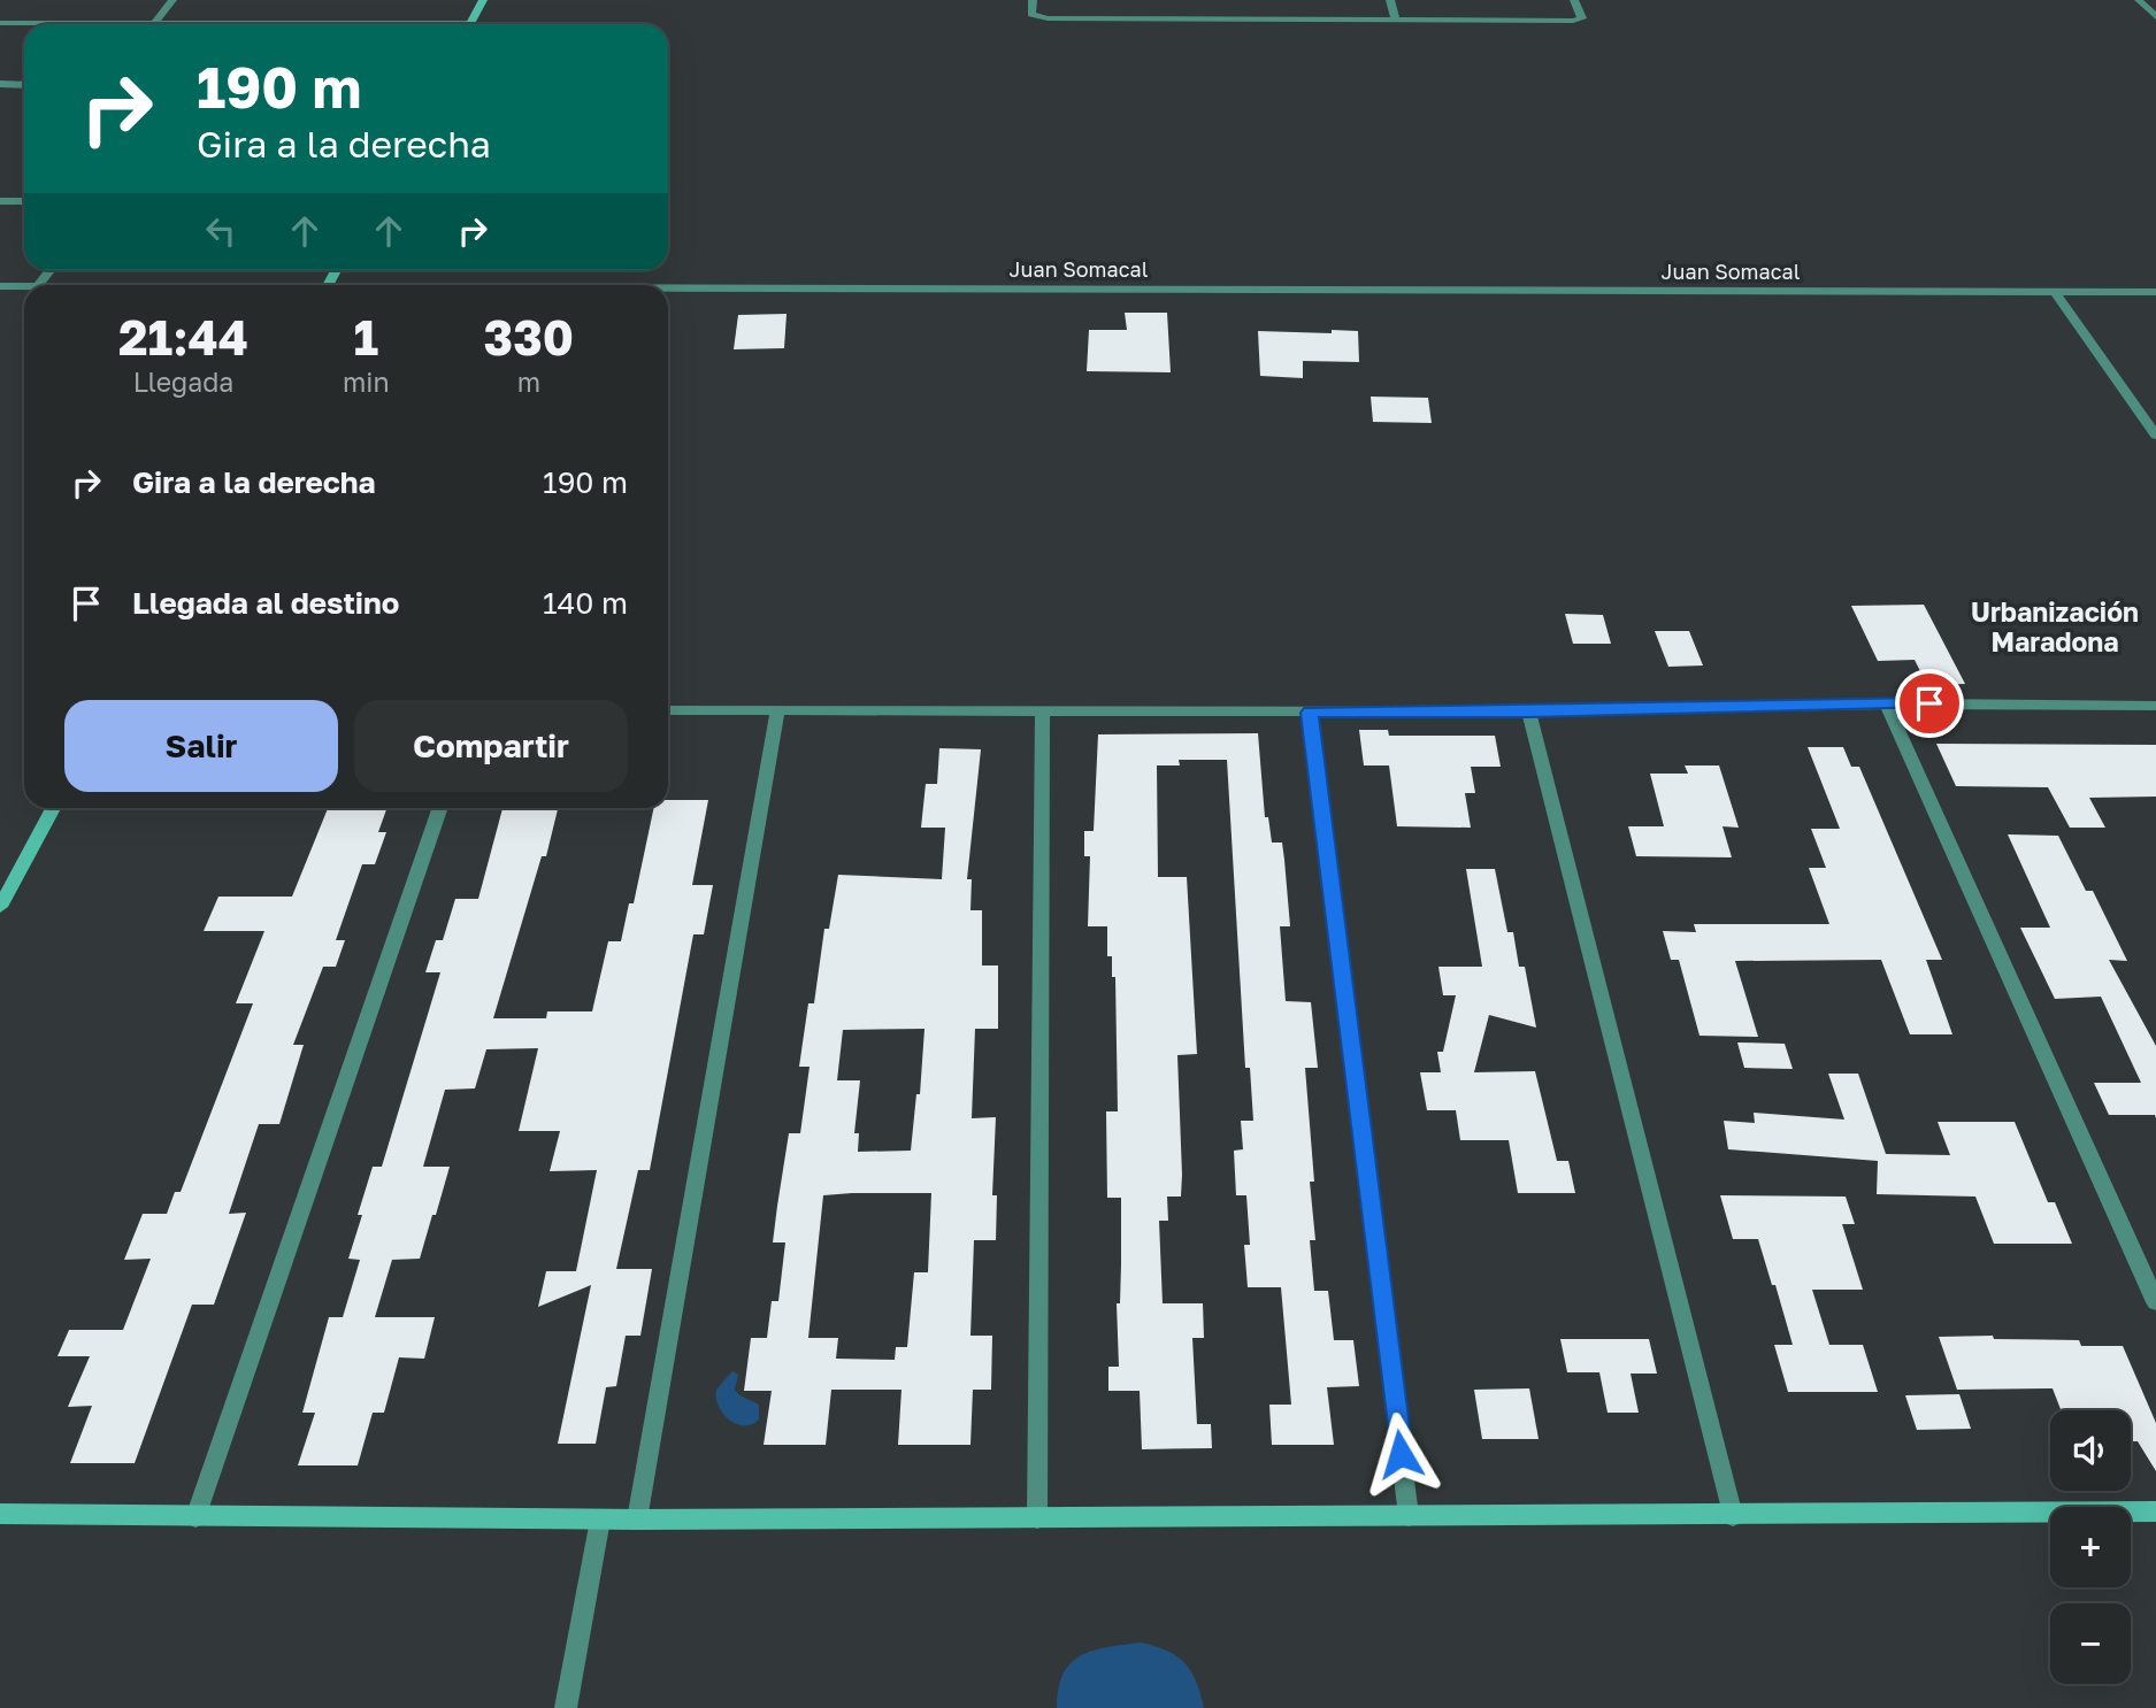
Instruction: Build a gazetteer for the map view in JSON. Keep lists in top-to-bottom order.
{
  "streets": {
    "street": ["Juan Somacal"]
  },
  "districts": ["Urbanización Maradona"],
  "page": {
    "turn": ["190 m", "Gira a la derecha"],
    "eta": [
      "21:44",
      "Llegada",
      "1",
      "min",
      "330",
      "m"
    ],
    "list": [
      {
        "name": "Gira a la derecha",
        "value": "190 m"
      },
      {
        "name": "Llegada al destino",
        "value": "140 m"
      }
    ],
    "buttons": ["Salir", "Compartir"],
    "map_buttons": ["+", "−"]
  }
}
